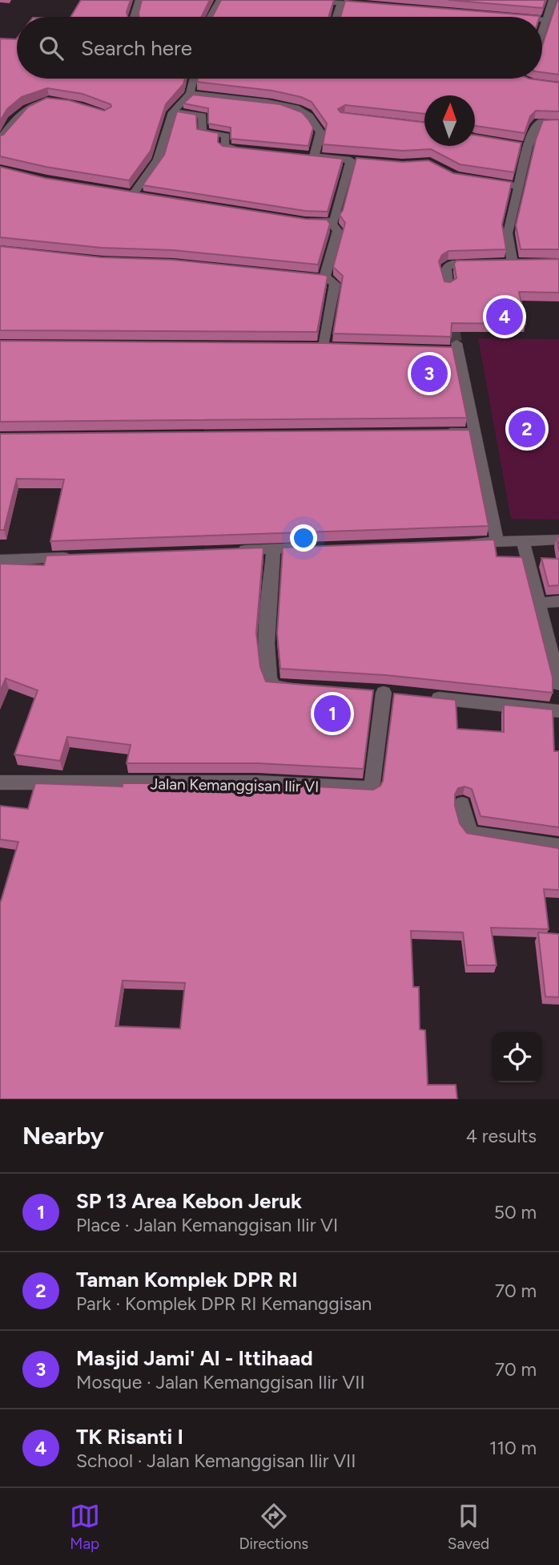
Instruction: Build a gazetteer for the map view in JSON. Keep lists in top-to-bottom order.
{
  "streets": {
    "street": ["Jalan Kemanggisan Ilir VI"]
  },
  "north": "top",
  "page": {
    "search": "Search here",
    "pins": [
      "4",
      "3",
      "2",
      "1"
    ],
    "heading": ["Nearby", "4 results"],
    "list": [
      {
        "mark": "1",
        "name": "SP 13 Area Kebon Jeruk",
        "note": "Place · Jalan Kemanggisan Ilir VI",
        "value": "50 m"
      },
      {
        "mark": "2",
        "name": "Taman Komplek DPR RI",
        "note": "Park · Komplek DPR RI Kemanggisan",
        "value": "70 m"
      },
      {
        "mark": "3",
        "name": "Masjid Jami' Al - Ittihaad",
        "note": "Mosque · Jalan Kemanggisan Ilir VII",
        "value": "70 m"
      },
      {
        "mark": "4",
        "name": "TK Risanti I",
        "note": "School · Jalan Kemanggisan Ilir VII",
        "value": "110 m"
      }
    ],
    "nav": ["Map", "Directions", "Saved"]
  }
}
